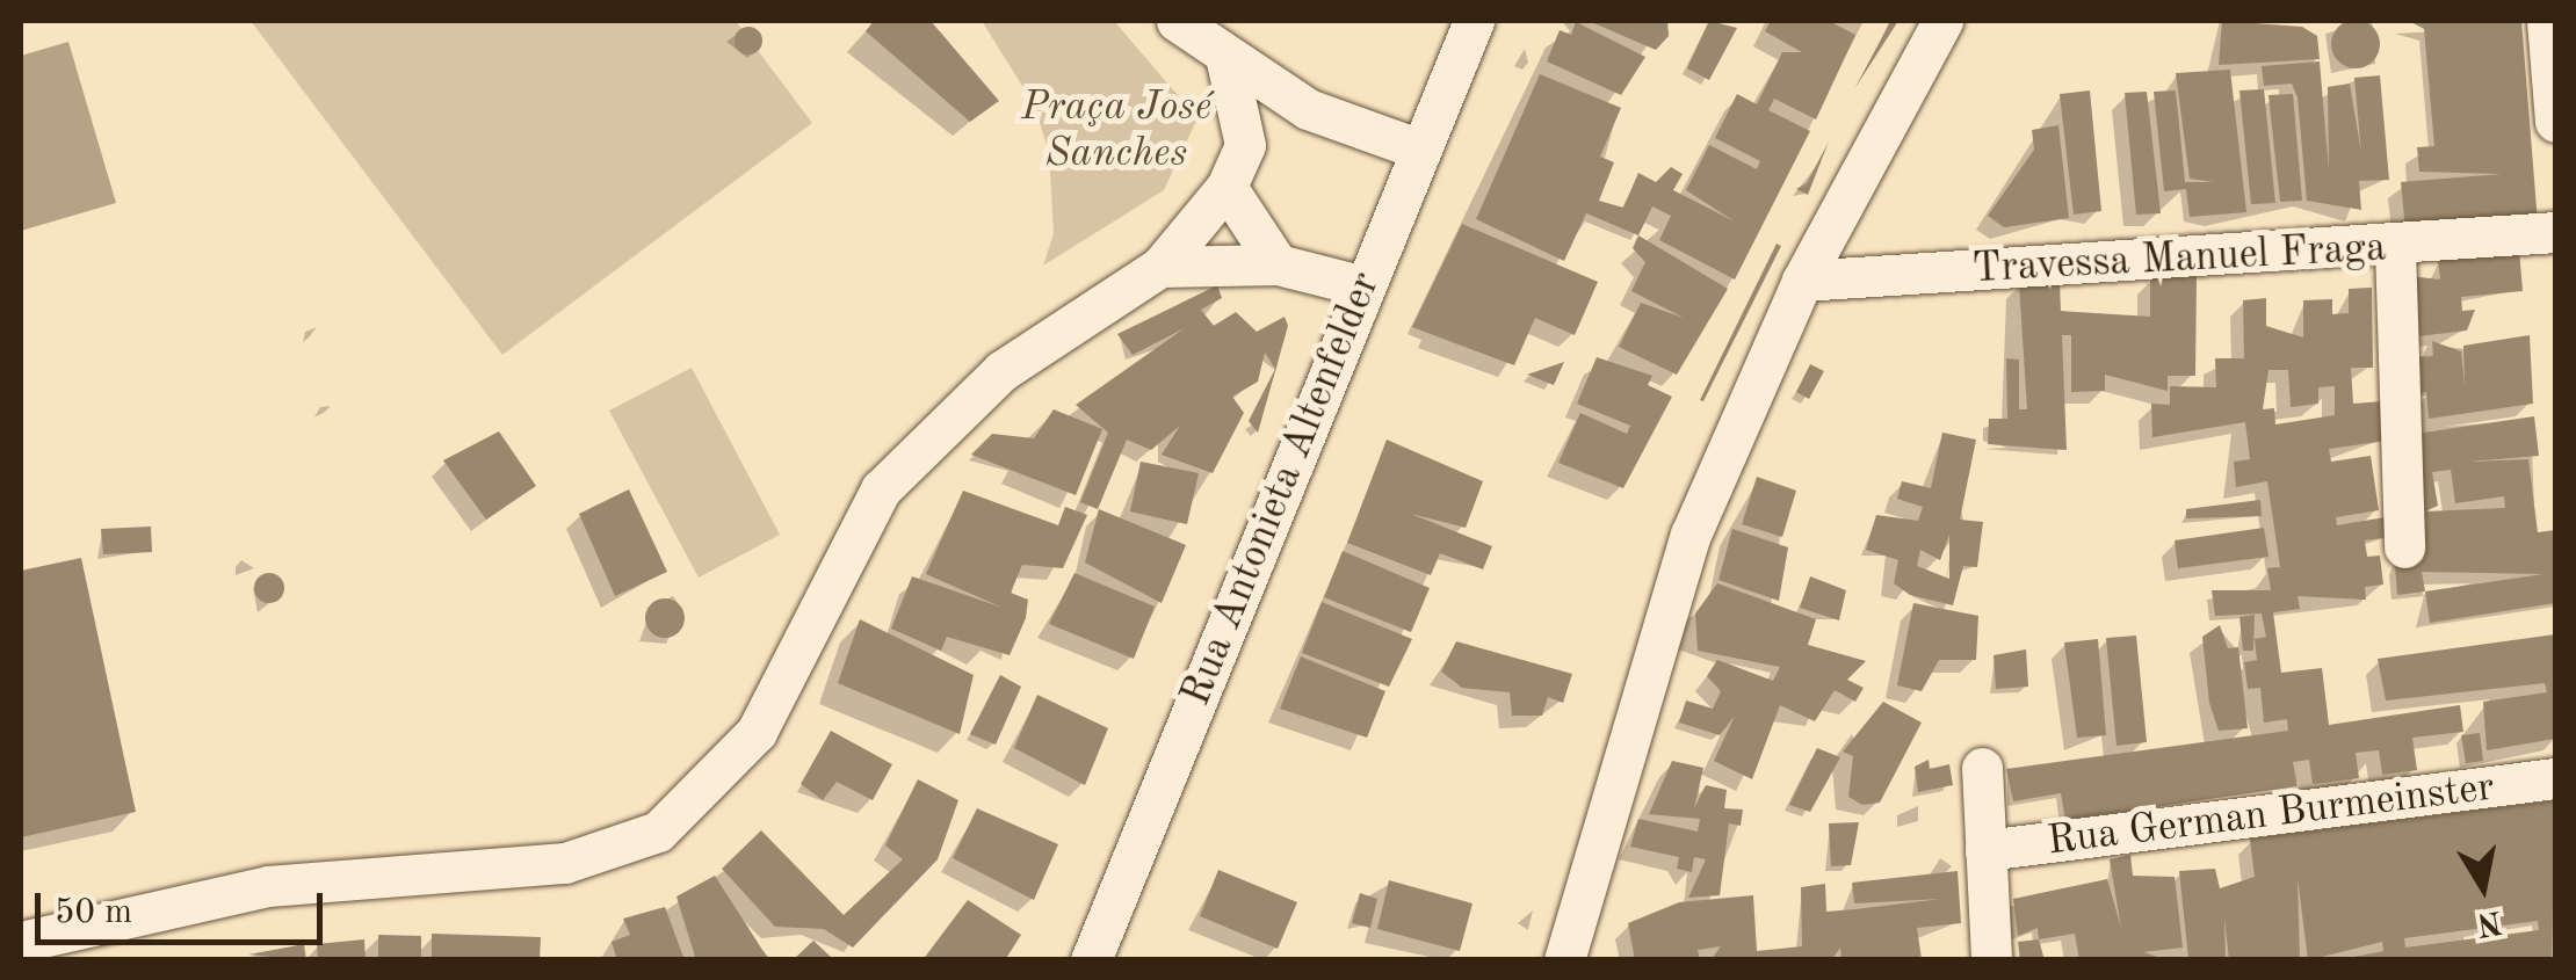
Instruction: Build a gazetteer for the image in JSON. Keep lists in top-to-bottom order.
{
  "streets": {
    "street": ["Travessa Manuel Fraga", "Rua Antonieta Altenfelder", "Rua German Burmeinster"]
  },
  "parks": ["Praça José Sanches"],
  "scale_bar": "50 m",
  "north": "bottom"
}
